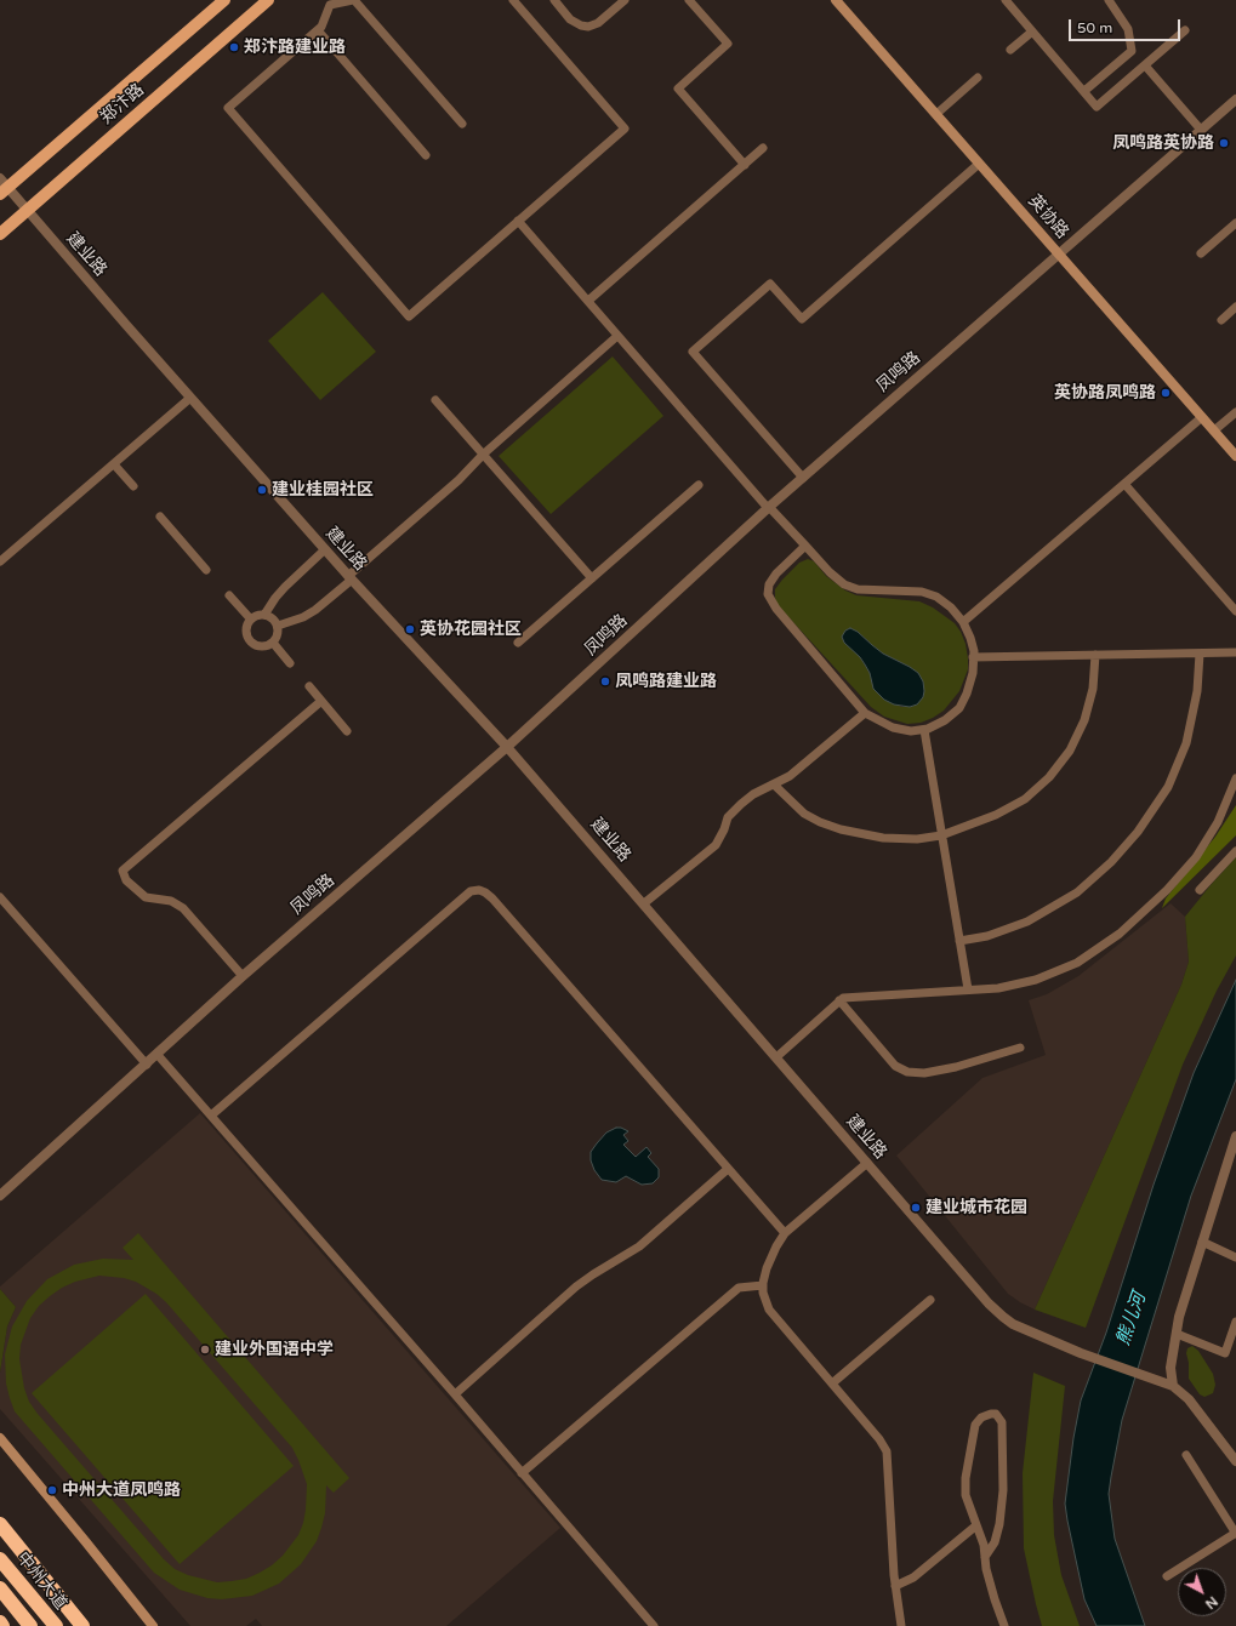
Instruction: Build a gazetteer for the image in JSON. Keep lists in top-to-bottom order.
{
  "streets": {
    "highway": ["中州大道"],
    "main road": ["郑汴路"],
    "street": ["英协路", "建业路", "凤鸣路"]
  },
  "crossings": [
    ["郑汴路", "建业路"],
    ["英协路", "凤鸣路"],
    ["建业路", "凤鸣路"]
  ],
  "water": ["熊儿河"],
  "places": [
    "郑汴路建业路",
    "凤鸣路英协路",
    "英协路凤鸣路",
    "建业桂园社区",
    "英协花园社区",
    "凤鸣路建业路",
    "建业城市花园",
    "建业外国语中学",
    "中州大道凤鸣路"
  ],
  "scale_bar": "50 m",
  "north": "bottom right"
}
